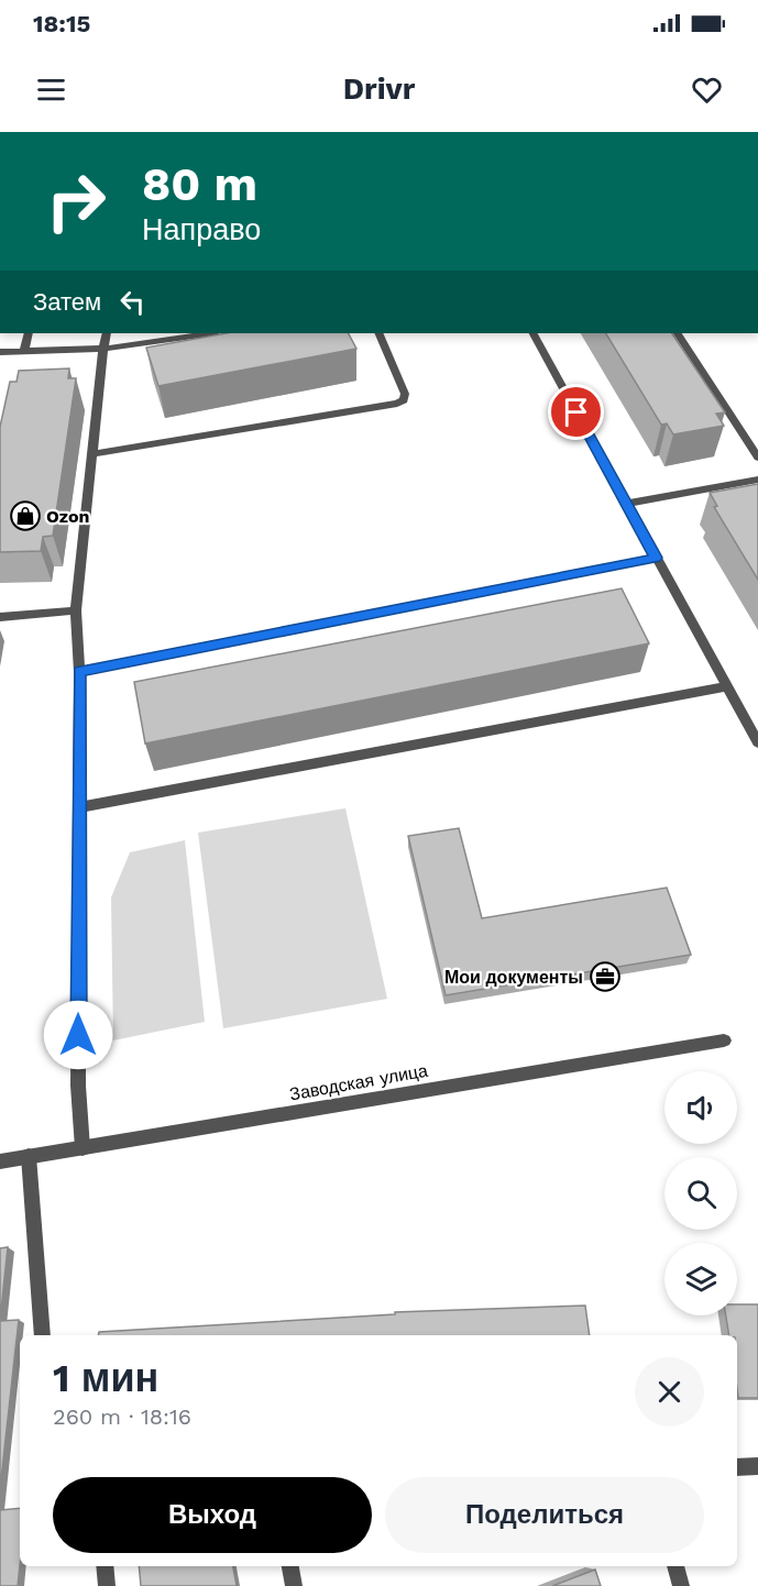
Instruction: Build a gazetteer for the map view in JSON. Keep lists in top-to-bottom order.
{
  "streets": {
    "street": ["Заводская улица"]
  },
  "places": {
    "shop": ["Ozon"],
    "office": ["Мои документы"]
  },
  "page": {
    "status": "18:15",
    "header": "Drivr",
    "turn": ["80 m", "Направо"],
    "then": "Затем",
    "heading": ["1 мин", "260 m · 18:16"],
    "buttons": ["Выход", "Поделиться"]
  }
}
